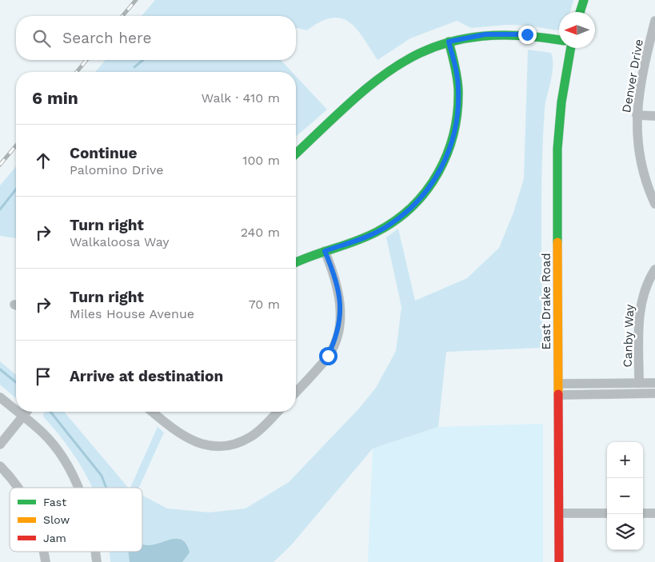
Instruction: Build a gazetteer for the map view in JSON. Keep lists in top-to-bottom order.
{
  "streets": {
    "street": ["Denver Drive", "East Drake Road", "Canby Way"]
  },
  "legend": ["Fast", "Slow", "Jam"],
  "north": "left",
  "page": {
    "search": "Search here",
    "heading": ["6 min", "Walk · 410 m"],
    "list": [
      ["Continue", "Palomino Drive", "100 m"],
      ["Turn right", "Walkaloosa Way", "240 m"],
      ["Turn right", "Miles House Avenue", "70 m"],
      "Arrive at destination"
    ],
    "map_buttons": ["+", "−"]
  }
}
